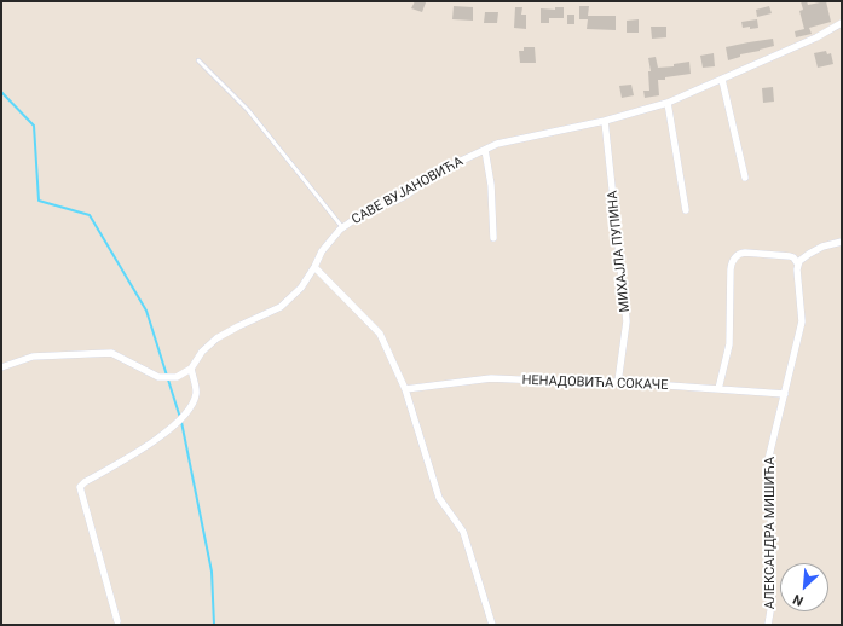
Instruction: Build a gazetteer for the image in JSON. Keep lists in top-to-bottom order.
{
  "streets": {
    "street": [
      "САВЕ ВУЈАНОВИЋА",
      "МИХАЈЛА ПУПИНА",
      "НЕНАДОВИЋА СОКАЧЕ",
      "АЛЕКСАНДРА МИШИЋА"
    ]
  },
  "crossings": [
    ["САВЕ ВУЈАНОВИЋА", "МИХАЈЛА ПУПИНА"],
    ["МИХАЈЛА ПУПИНА", "НЕНАДОВИЋА СОКАЧЕ"],
    ["НЕНАДОВИЋА СОКАЧЕ", "АЛЕКСАНДРА МИШИЋА"]
  ],
  "north": "bottom left"
}
